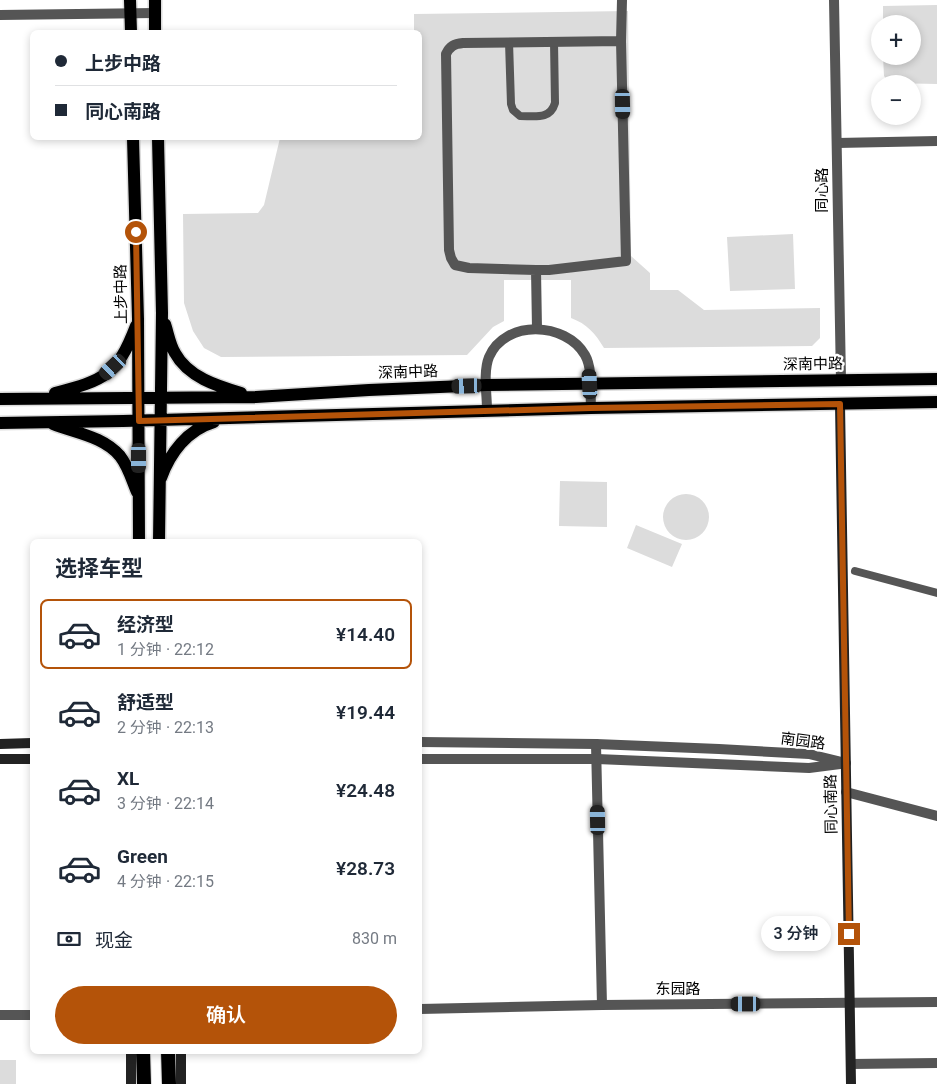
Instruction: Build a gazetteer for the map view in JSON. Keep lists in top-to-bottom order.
{
  "streets": {
    "main road": ["上步中路", "深南中路", "同心南路"],
    "street": ["同心路", "南园路", "东园路"]
  },
  "crossings": [
    ["同心路", "深南中路"],
    ["上步中路", "深南中路"],
    ["南园路", "同心南路"],
    ["同心南路", "东园路"]
  ],
  "page": {
    "map_buttons": ["+", "−"],
    "banner": ["上步中路", "同心南路"],
    "heading": "选择车型",
    "list": [
      {
        "name": "经济型",
        "note": "1 分钟 · 22:12",
        "value": "¥14.40"
      },
      {
        "name": "舒适型",
        "note": "2 分钟 · 22:13",
        "value": "¥19.44"
      },
      {
        "name": "XL",
        "note": "3 分钟 · 22:14",
        "value": "¥24.48"
      },
      {
        "name": "Green",
        "note": "4 分钟 · 22:15",
        "value": "¥28.73"
      }
    ],
    "pay": ["现金", "830 m"],
    "bubble": "3 分钟",
    "buttons": "确认"
  }
}
